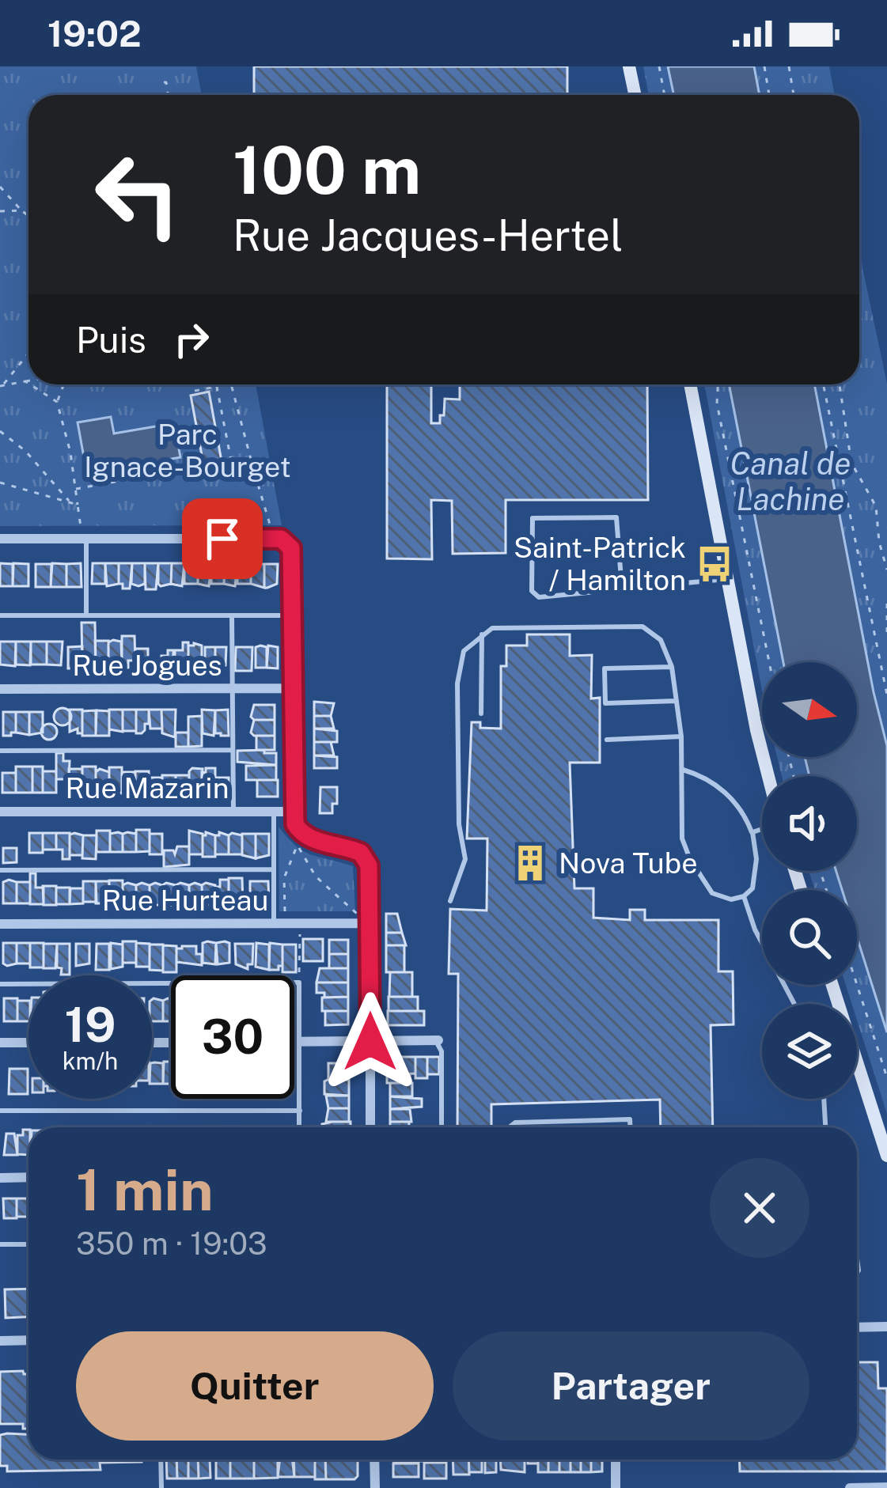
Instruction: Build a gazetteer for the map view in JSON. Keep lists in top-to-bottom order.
{
  "streets": {
    "street": ["Rue Jogues", "Rue Mazarin", "Rue Hurteau"]
  },
  "water": ["Canal de Lachine"],
  "parks": ["Parc Ignace-Bourget"],
  "places": {
    "bus stop": ["Saint-Patrick / Hamilton"],
    "building": ["Nova Tube"]
  },
  "north": "right",
  "page": {
    "status": "19:02",
    "turn": ["100 m", "Rue Jacques-Hertel"],
    "then": "Puis",
    "speed": "19 km/h",
    "limit": "30",
    "heading": ["1 min", "350 m · 19:03"],
    "buttons": ["Quitter", "Partager"]
  }
}
